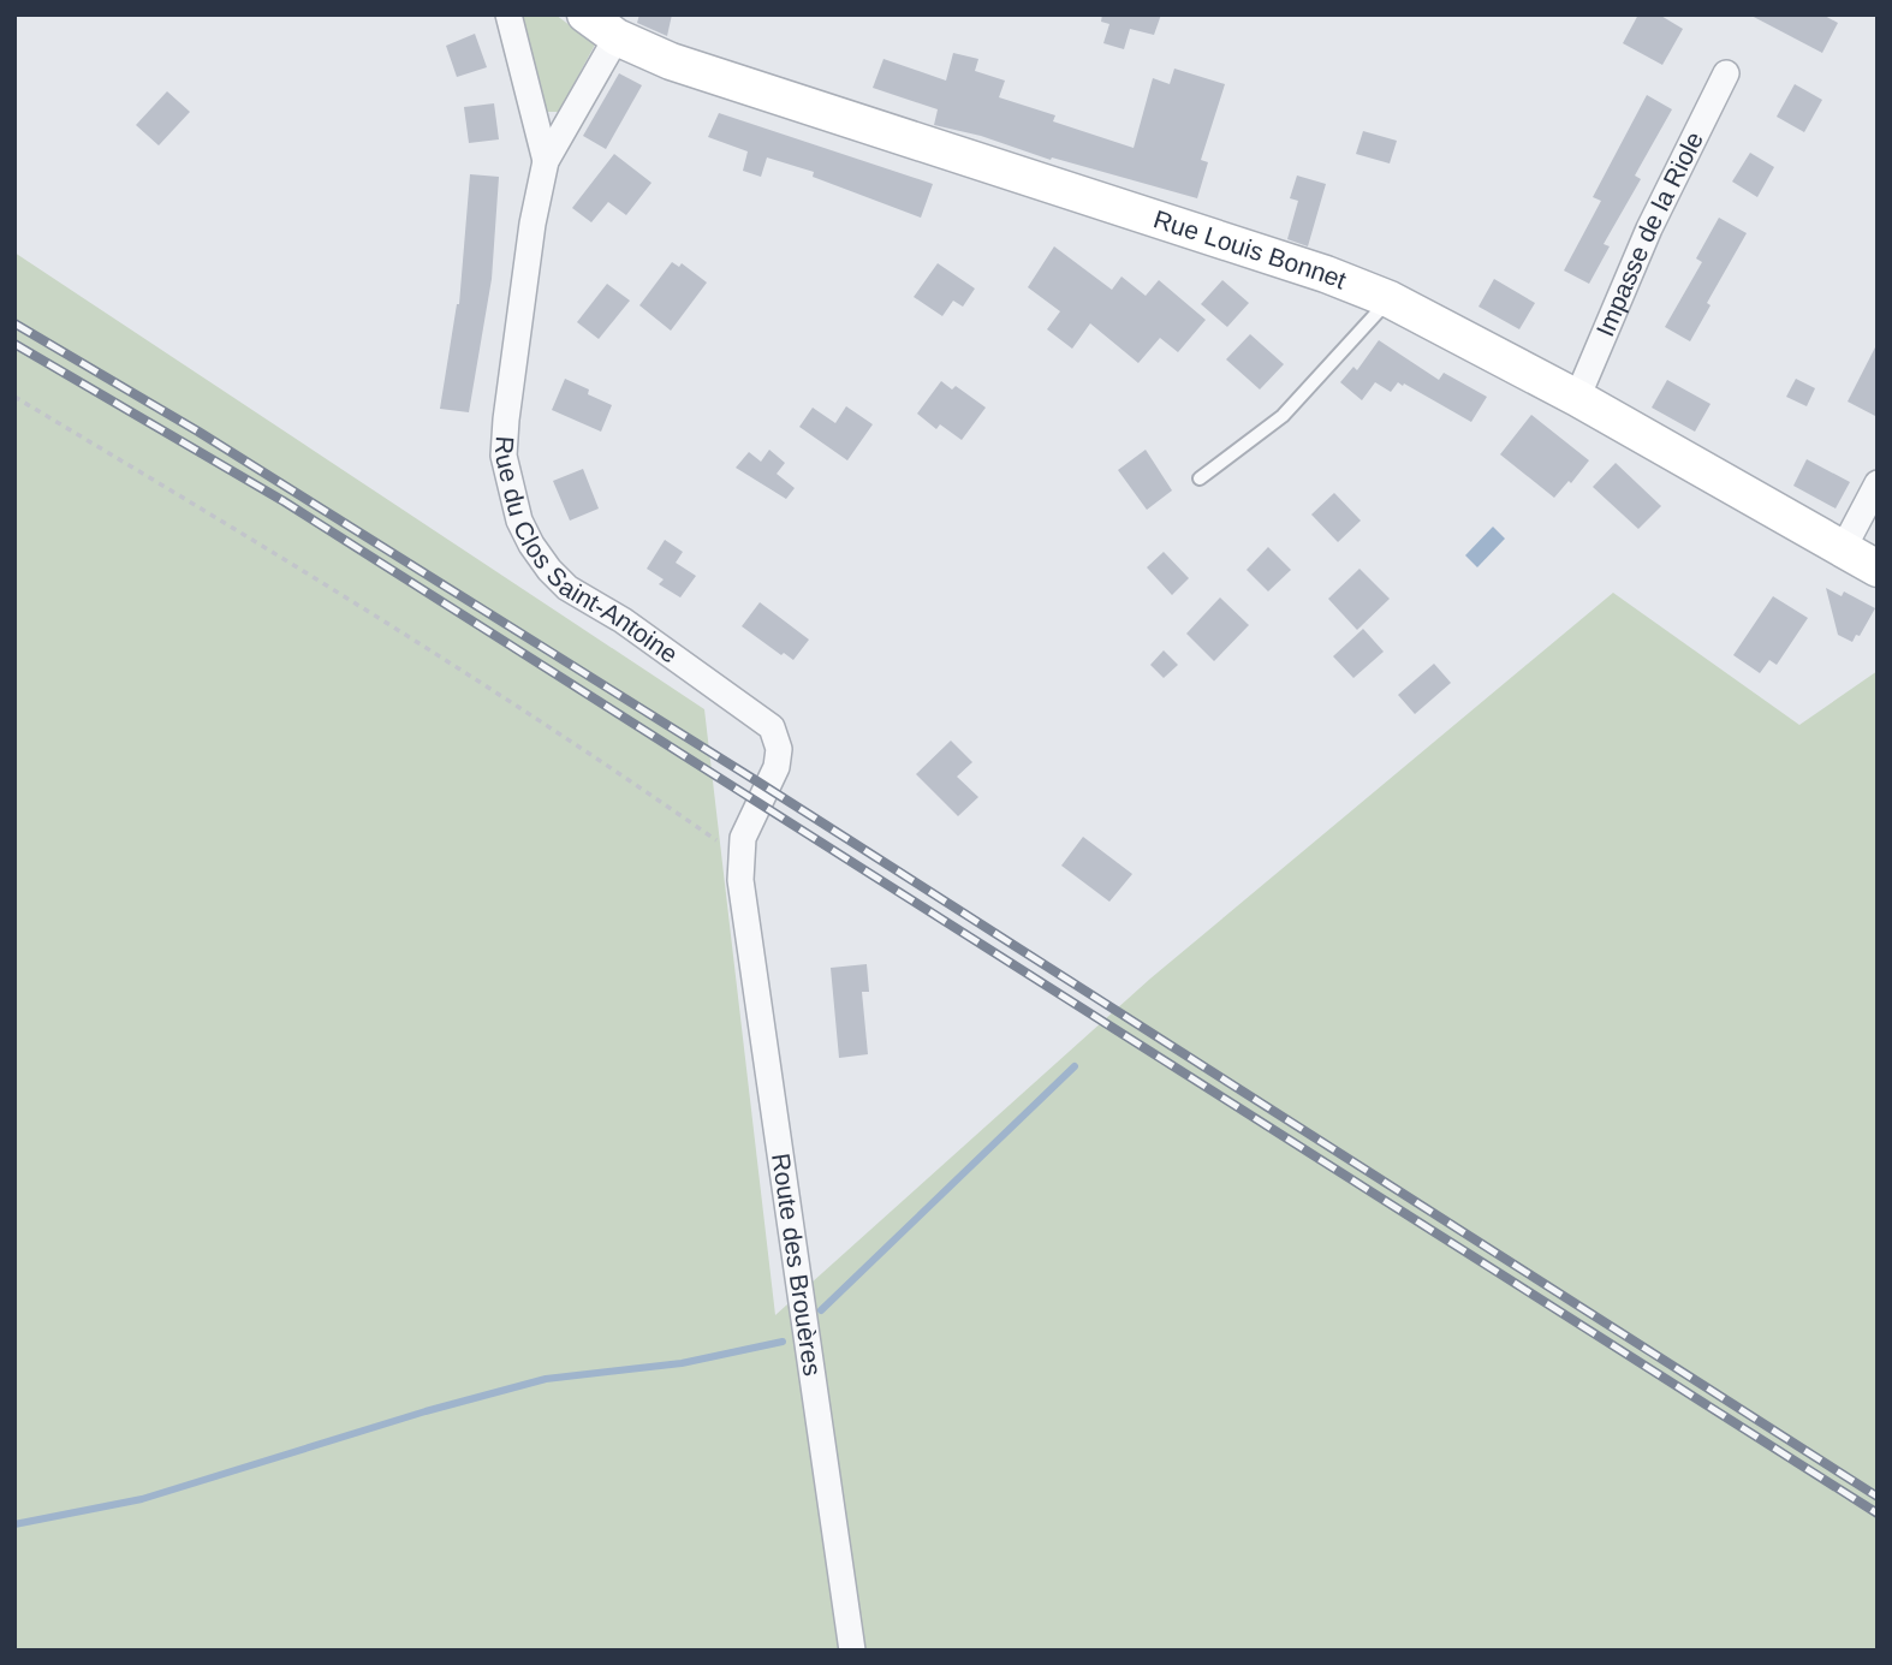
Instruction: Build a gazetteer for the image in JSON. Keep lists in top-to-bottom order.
{
  "streets": {
    "street": [
      "Impasse de la Riole",
      "Rue Louis Bonnet",
      "Rue du Clos Saint-Antoine",
      "Route des Brouères"
    ]
  },
  "crossings": [
    ["Impasse de la Riole", "Rue Louis Bonnet"],
    ["Rue Louis Bonnet", "Rue du Clos Saint-Antoine"],
    ["Rue du Clos Saint-Antoine", "Route des Brouères"]
  ]
}
